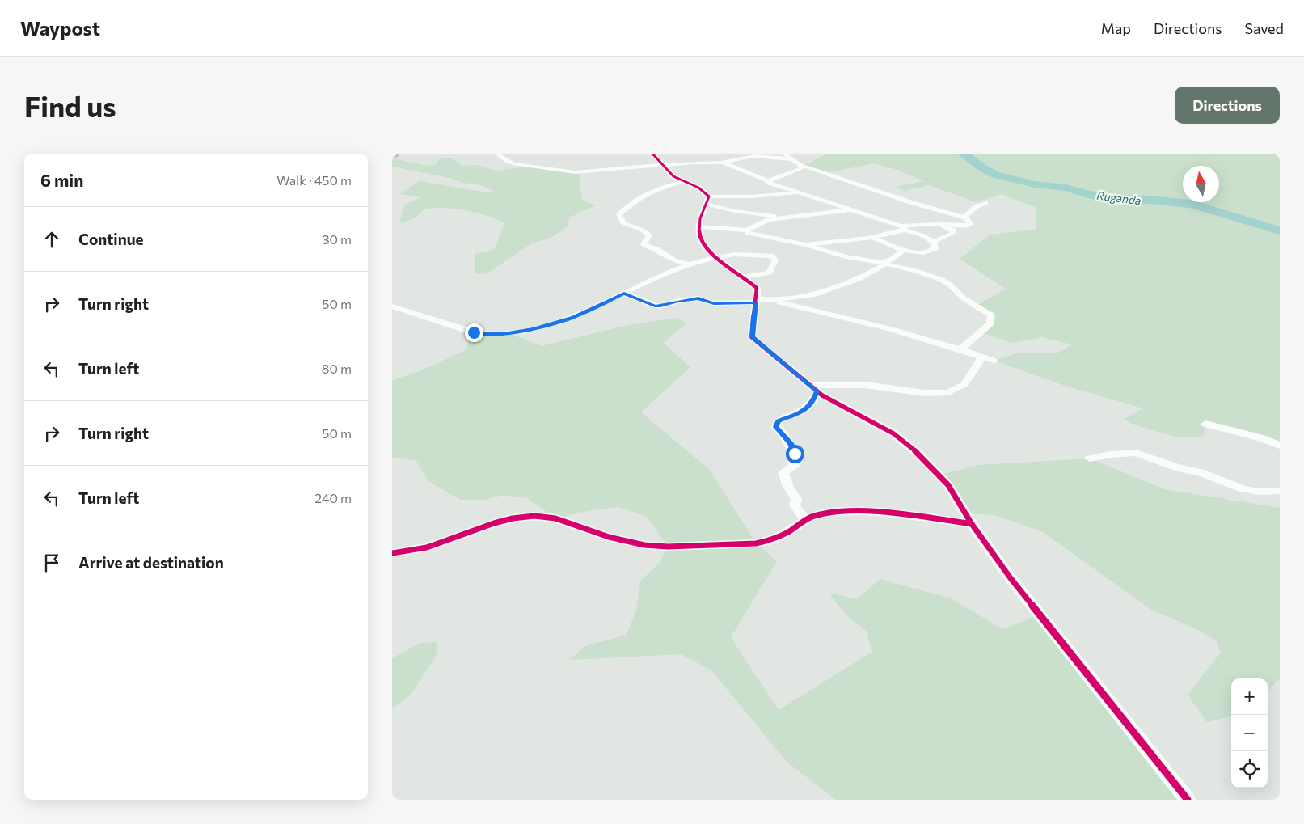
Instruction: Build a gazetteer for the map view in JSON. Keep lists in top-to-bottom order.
{
  "water": ["Ruganda"],
  "north": "top",
  "page": {
    "header": "Waypost",
    "nav": ["Map", "Directions", "Saved"],
    "buttons": "Directions",
    "title": "Find us",
    "heading": ["6 min", "Walk · 450 m"],
    "list": [
      ["Continue", "30 m"],
      ["Turn right", "50 m"],
      ["Turn left", "80 m"],
      ["Turn right", "50 m"],
      ["Turn left", "240 m"],
      "Arrive at destination"
    ],
    "map_buttons": ["+", "−"]
  }
}
